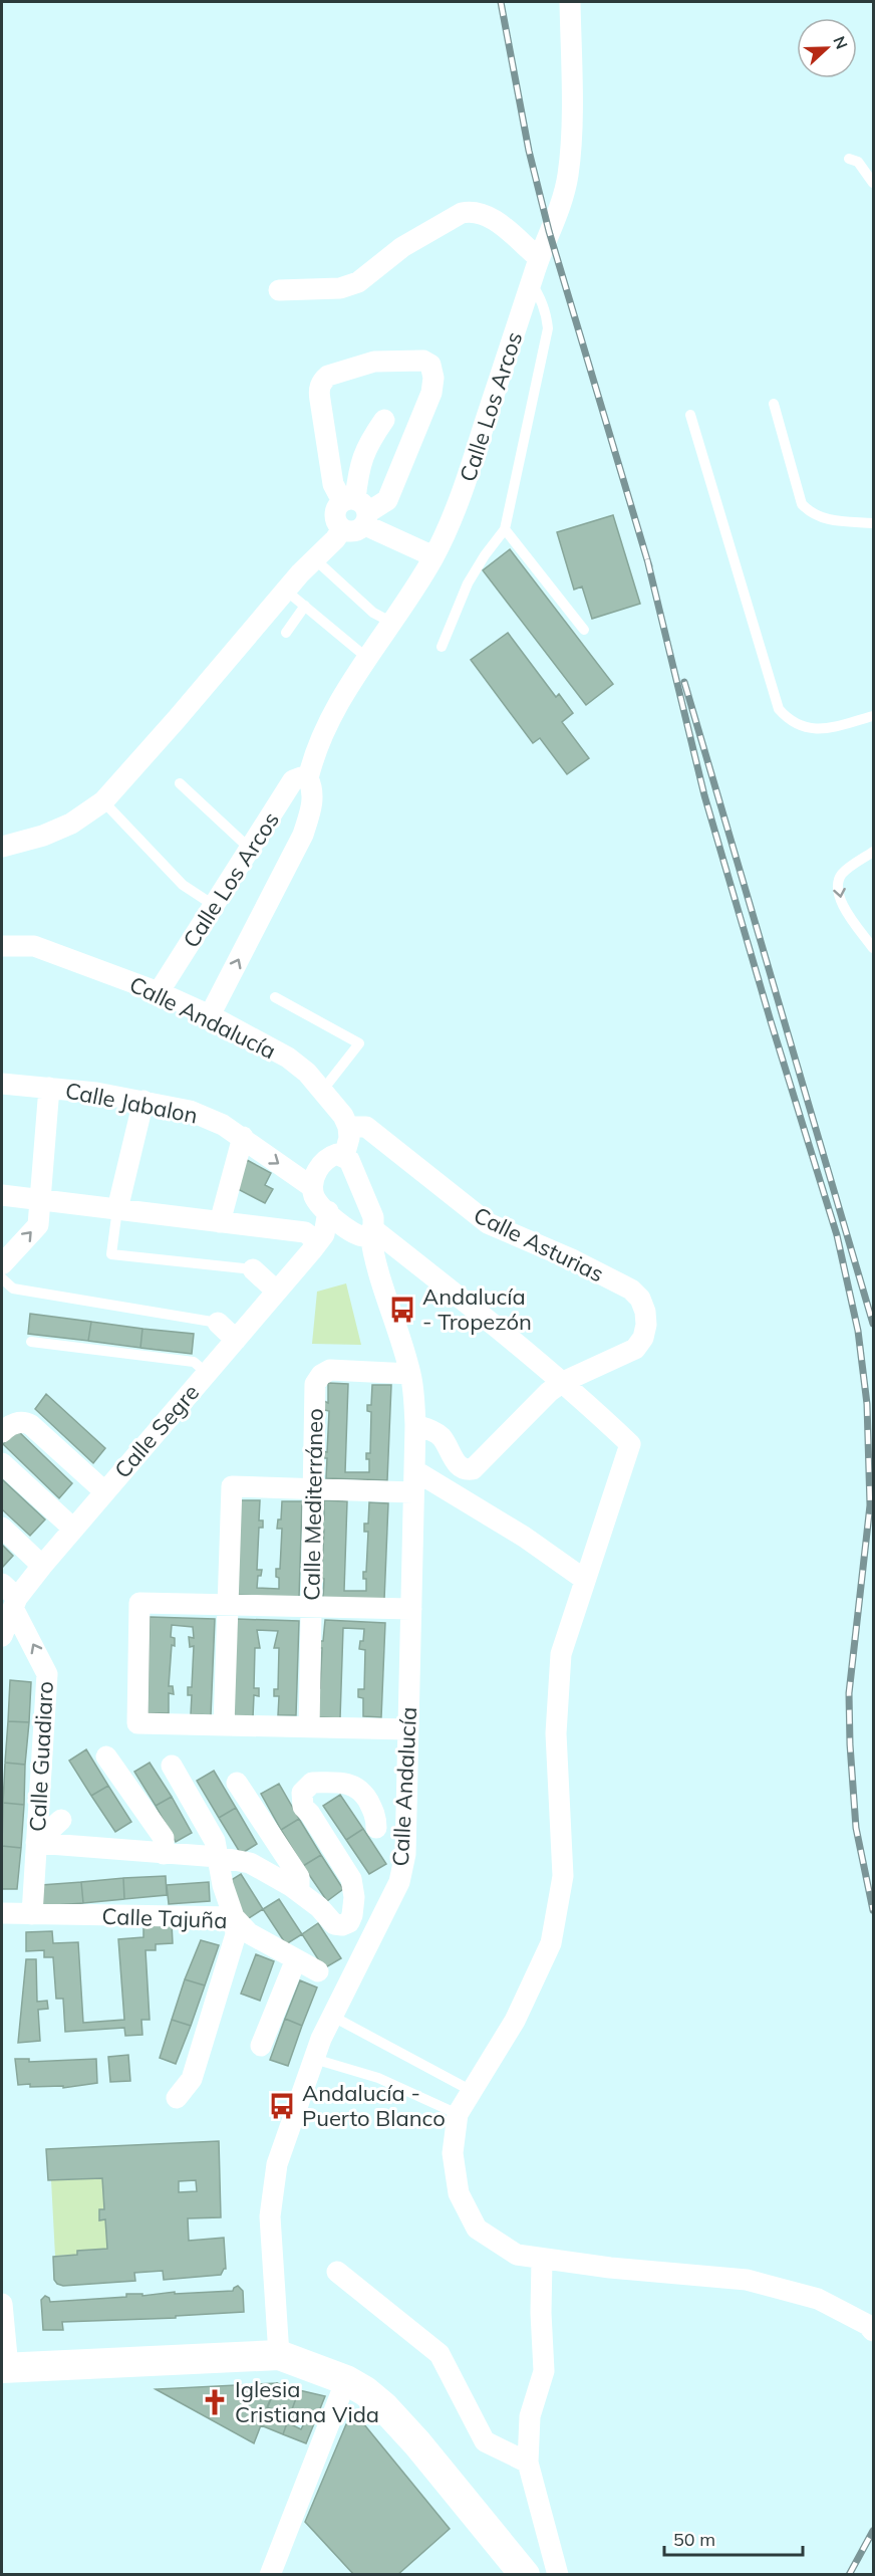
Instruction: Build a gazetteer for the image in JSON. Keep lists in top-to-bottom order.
{
  "streets": {
    "street": [
      "Calle Los Arcos",
      "Calle Andalucía",
      "Calle Jabalon",
      "Calle Asturias",
      "Calle Segre",
      "Calle Mediterráneo",
      "Calle Guadiaro",
      "Calle Tajuña"
    ]
  },
  "crossings": [
    ["Calle Los Arcos", "Calle Andalucía"],
    ["Calle Andalucía", "Calle Asturias"],
    ["Calle Andalucía", "Calle Mediterráneo"],
    ["Calle Segre", "Calle Guadiaro"],
    ["Calle Guadiaro", "Calle Tajuña"]
  ],
  "places": {
    "bus stop": ["Andalucía - Tropezón", "Andalucía - Puerto Blanco"],
    "church": ["Iglesia Cristiana Vida"]
  },
  "scale_bar": "50 m",
  "north": "right"
}
